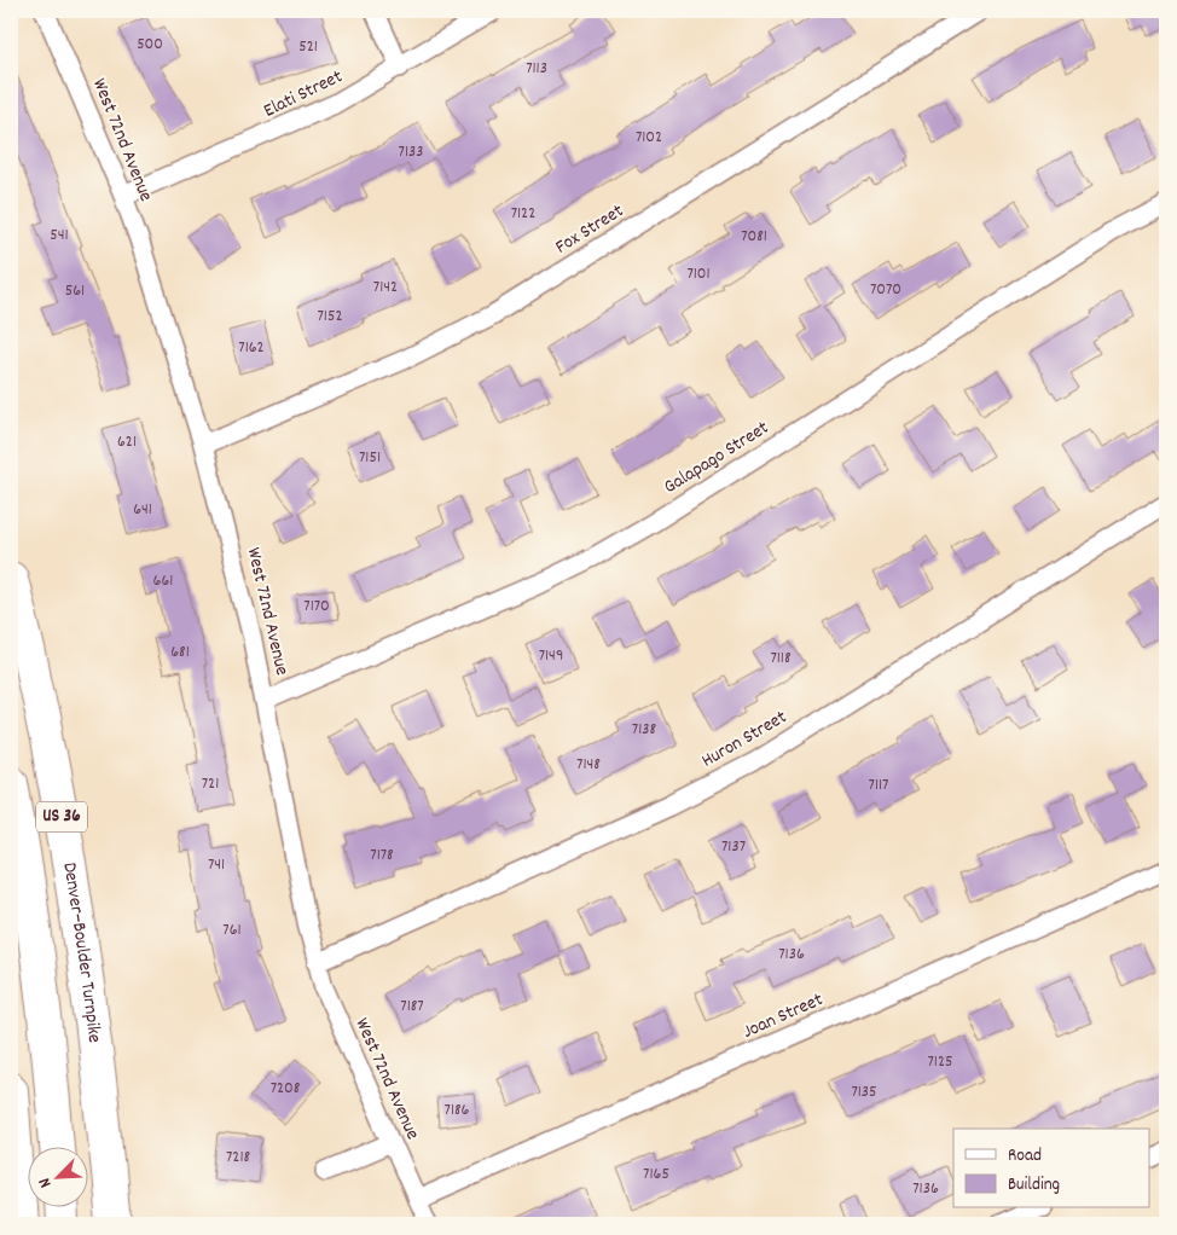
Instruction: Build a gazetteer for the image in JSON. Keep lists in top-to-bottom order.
{
  "streets": {
    "highway": ["US 36", "Denver–Boulder Turnpike"],
    "street": [
      "Elati Street",
      "West 72nd Avenue",
      "Fox Street",
      "Galapago Street",
      "Huron Street",
      "Joan Street"
    ]
  },
  "crossings": [
    ["Elati Street", "West 72nd Avenue"],
    ["West 72nd Avenue", "Fox Street"],
    ["West 72nd Avenue", "Galapago Street"],
    ["West 72nd Avenue", "Huron Street"],
    ["West 72nd Avenue", "Joan Street"]
  ],
  "house_numbers": [
    "500",
    "521",
    "7113",
    "7102",
    "7133",
    "7122",
    "541",
    "7081",
    "7101",
    "7142",
    "7070",
    "561",
    "7152",
    "7162",
    "621",
    "7151",
    "641",
    "661",
    "7170",
    "681",
    "7149",
    "7118",
    "7138",
    "7148",
    "721",
    "7117",
    "7137",
    "7178",
    "741",
    "761",
    "7136",
    "7187",
    "7125",
    "7208",
    "7135",
    "7186",
    "7218",
    "7165",
    "7136"
  ],
  "legend": ["Road", "Building"],
  "north": "bottom left"
}
